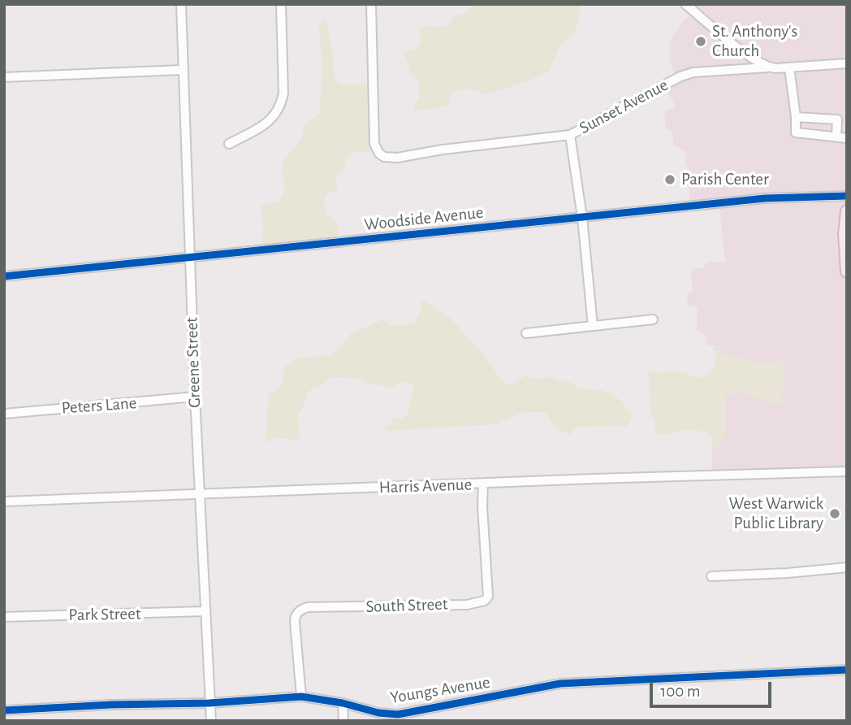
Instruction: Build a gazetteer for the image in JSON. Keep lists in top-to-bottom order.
{
  "streets": {
    "street": [
      "Sunset Avenue",
      "Woodside Avenue",
      "Greene Street",
      "Peters Lane",
      "Harris Avenue",
      "South Street",
      "Park Street",
      "Youngs Avenue"
    ]
  },
  "crossings": [
    ["Woodside Avenue", "Greene Street"],
    ["Greene Street", "Peters Lane"],
    ["Greene Street", "Harris Avenue"],
    ["Greene Street", "Park Street"],
    ["Greene Street", "Youngs Avenue"],
    ["Harris Avenue", "South Street"],
    ["South Street", "Youngs Avenue"]
  ],
  "places": ["St. Anthony's Church", "Parish Center", "West Warwick Public Library"],
  "scale_bar": "100 m"
}
